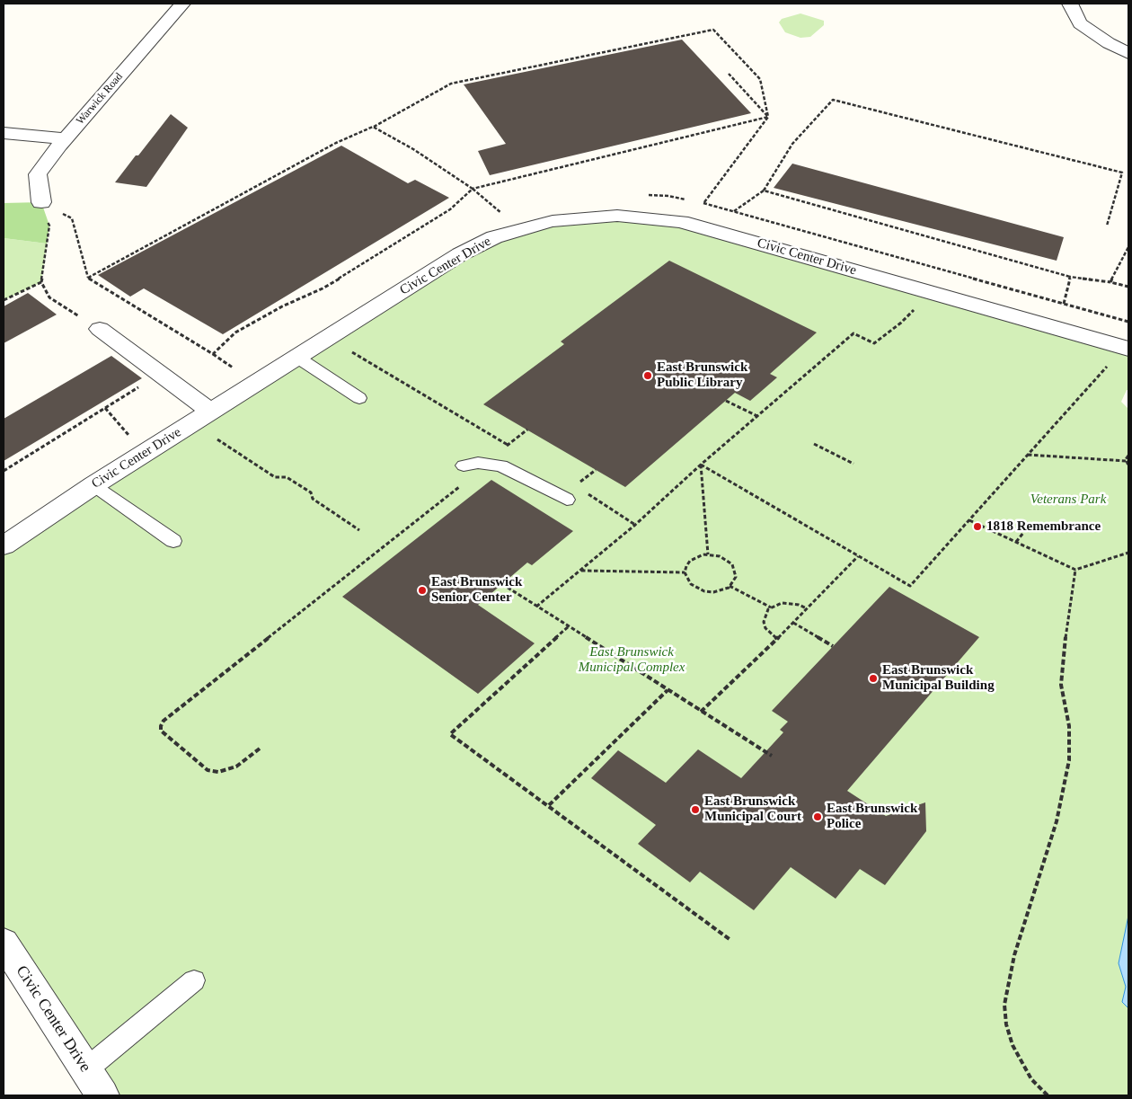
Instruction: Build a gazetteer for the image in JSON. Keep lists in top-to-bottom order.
{
  "streets": {
    "street": ["Warwick Road", "Civic Center Drive"]
  },
  "parks": ["Veterans Park", "East Brunswick Municipal Complex"],
  "places": [
    "East Brunswick Public Library",
    "1818 Remembrance",
    "East Brunswick Senior Center",
    "East Brunswick Municipal Building",
    "East Brunswick Municipal Court",
    "East Brunswick Police"
  ]
}
